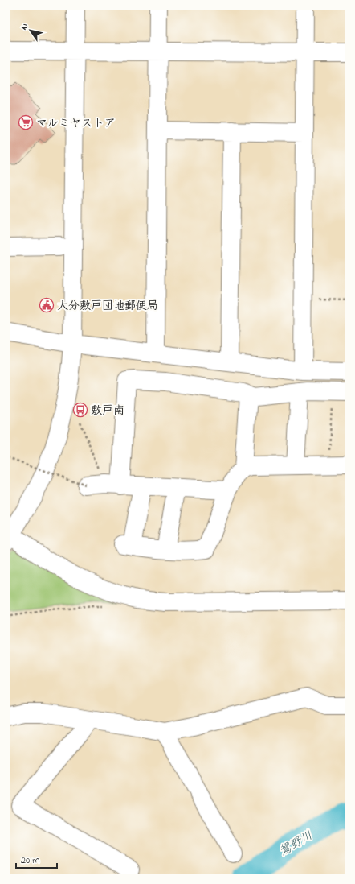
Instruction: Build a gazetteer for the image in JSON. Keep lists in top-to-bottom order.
{
  "water": ["鴛野川"],
  "places": {
    "supermarket": ["マルミヤストア"],
    "public building": ["大分敷戸団地郵便局"],
    "bus stop": ["敷戸南"]
  },
  "scale_bar": "20 m",
  "north": "top left"
}
